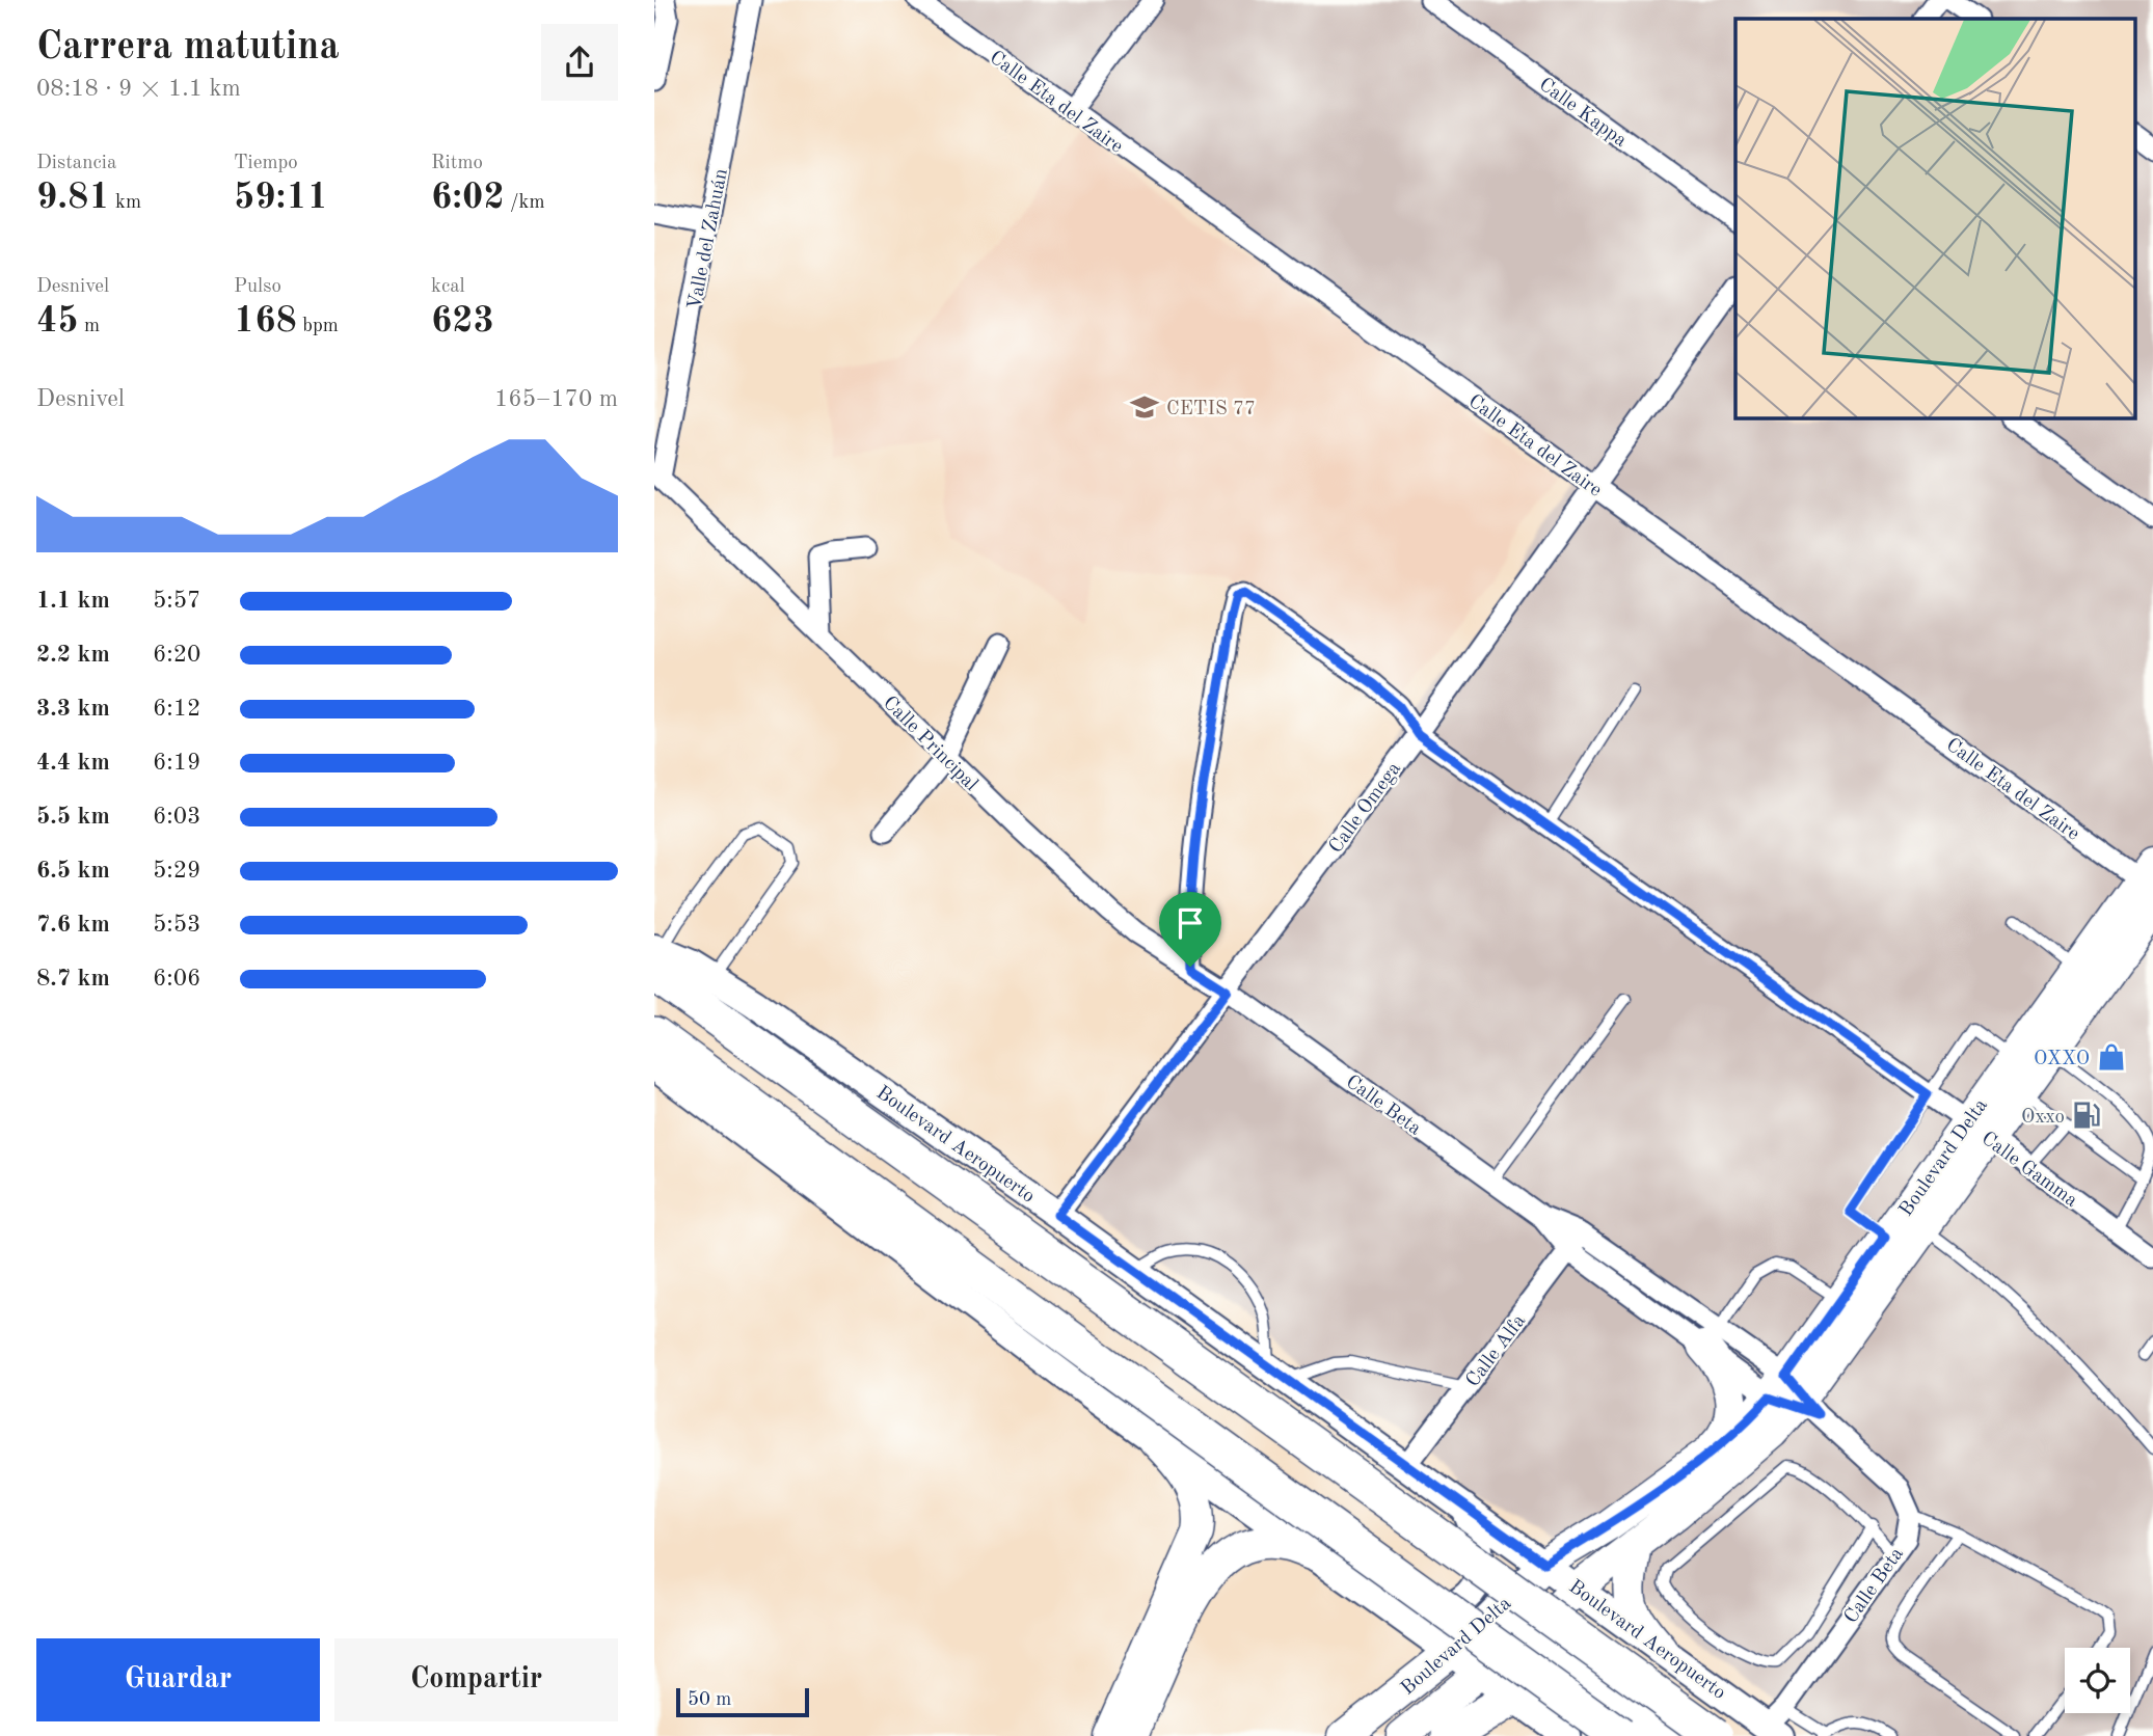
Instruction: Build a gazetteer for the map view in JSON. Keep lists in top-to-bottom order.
{
  "streets": {
    "highway": ["Boulevard Aeropuerto"],
    "main road": ["Boulevard Delta"],
    "street": [
      "Calle Eta del Zaire",
      "Calle Kappa",
      "Valle del Zahuán",
      "Calle Principal",
      "Calle Omega",
      "Calle Beta",
      "Calle Gamma",
      "Calle Alfa"
    ]
  },
  "crossings": [
    ["Calle Eta del Zaire", "Calle Omega"],
    ["Calle Eta del Zaire", "Boulevard Delta"],
    ["Valle del Zahuán", "Calle Principal"],
    ["Calle Principal", "Calle Omega"],
    ["Calle Principal", "Calle Beta"],
    ["Calle Principal", "Calle Gamma"],
    ["Calle Omega", "Calle Beta"],
    ["Calle Omega", "Boulevard Aeropuerto"],
    ["Calle Omega", "Calle Gamma"],
    ["Calle Beta", "Boulevard Aeropuerto"],
    ["Calle Beta", "Boulevard Delta"],
    ["Calle Beta", "Calle Alfa"],
    ["Boulevard Aeropuerto", "Boulevard Delta"],
    ["Boulevard Aeropuerto", "Calle Alfa"],
    ["Boulevard Delta", "Calle Gamma"]
  ],
  "places": {
    "school or university": ["CETIS 77"],
    "shop": ["OXXO"],
    "fuel station": ["Oxxo"]
  },
  "scale_bar": "50 m",
  "page": {
    "heading": ["Carrera matutina", "08:18 · 9 × 1.1 km"],
    "stats": [
      ["Distancia", "9.81 km"],
      ["Tiempo", "59:11"],
      ["Ritmo", "6:02 /km"],
      ["Desnivel", "45 m"],
      ["Pulso", "168 bpm"],
      ["kcal", "623"]
    ],
    "chart": ["Desnivel", "165–170 m"],
    "list": [
      {
        "name": "1.1 km",
        "note": "5:57"
      },
      {
        "name": "2.2 km",
        "note": "6:20"
      },
      {
        "name": "3.3 km",
        "note": "6:12"
      },
      {
        "name": "4.4 km",
        "note": "6:19"
      },
      {
        "name": "5.5 km",
        "note": "6:03"
      },
      {
        "name": "6.5 km",
        "note": "5:29"
      },
      {
        "name": "7.6 km",
        "note": "5:53"
      },
      {
        "name": "8.7 km",
        "note": "6:06"
      }
    ],
    "buttons": ["Guardar", "Compartir"],
    "scale": "50 m"
  }
}
